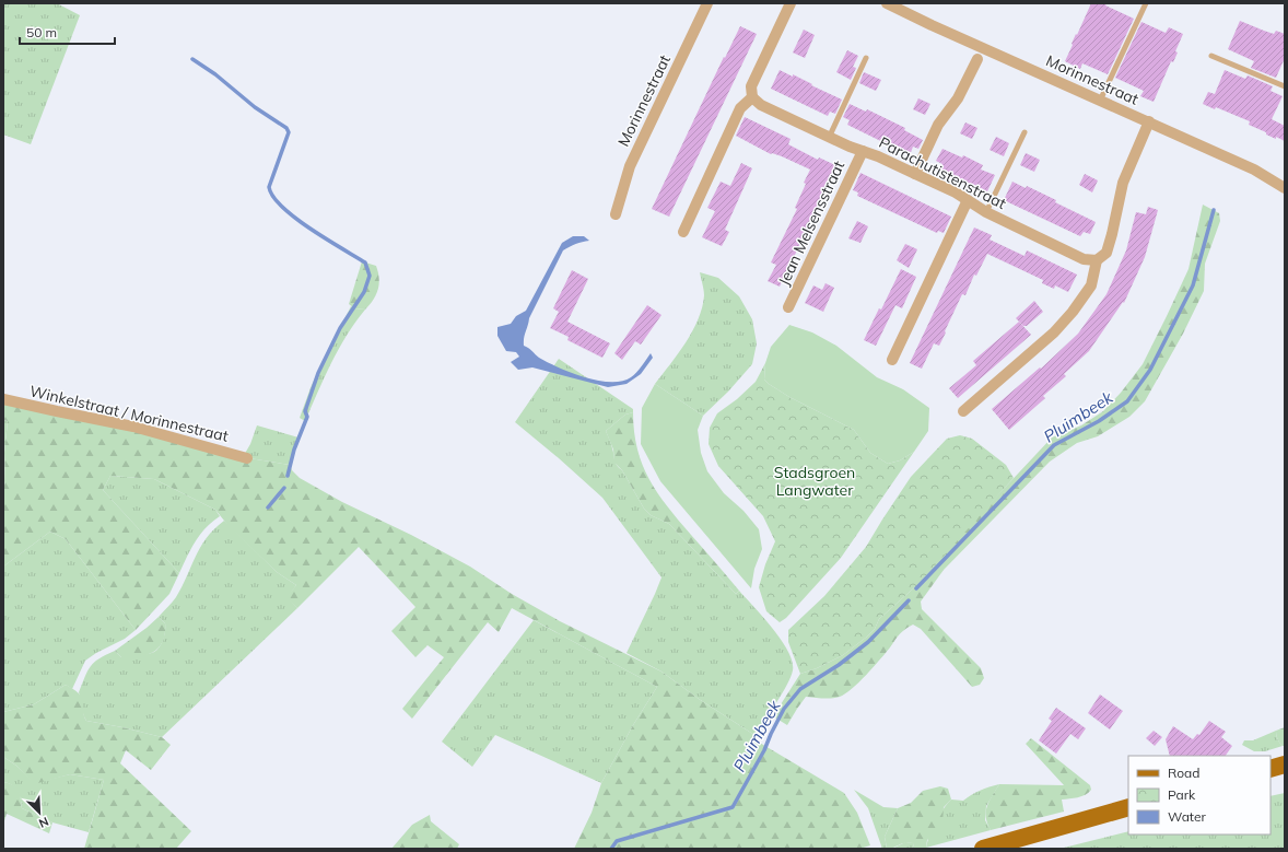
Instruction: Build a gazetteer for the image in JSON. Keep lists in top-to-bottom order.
{
  "streets": {
    "street": [
      "Morinnestraat",
      "Parachutistenstraat",
      "Jean Melsensstraat",
      "Winkelstraat / Morinnestraat"
    ]
  },
  "crossings": [
    ["Parachutistenstraat", "Jean Melsensstraat"]
  ],
  "water": ["Pluimbeek"],
  "parks": ["Stadsgroen Langwater"],
  "legend": ["Road", "Park", "Water"],
  "scale_bar": "50 m",
  "north": "bottom right"
}
